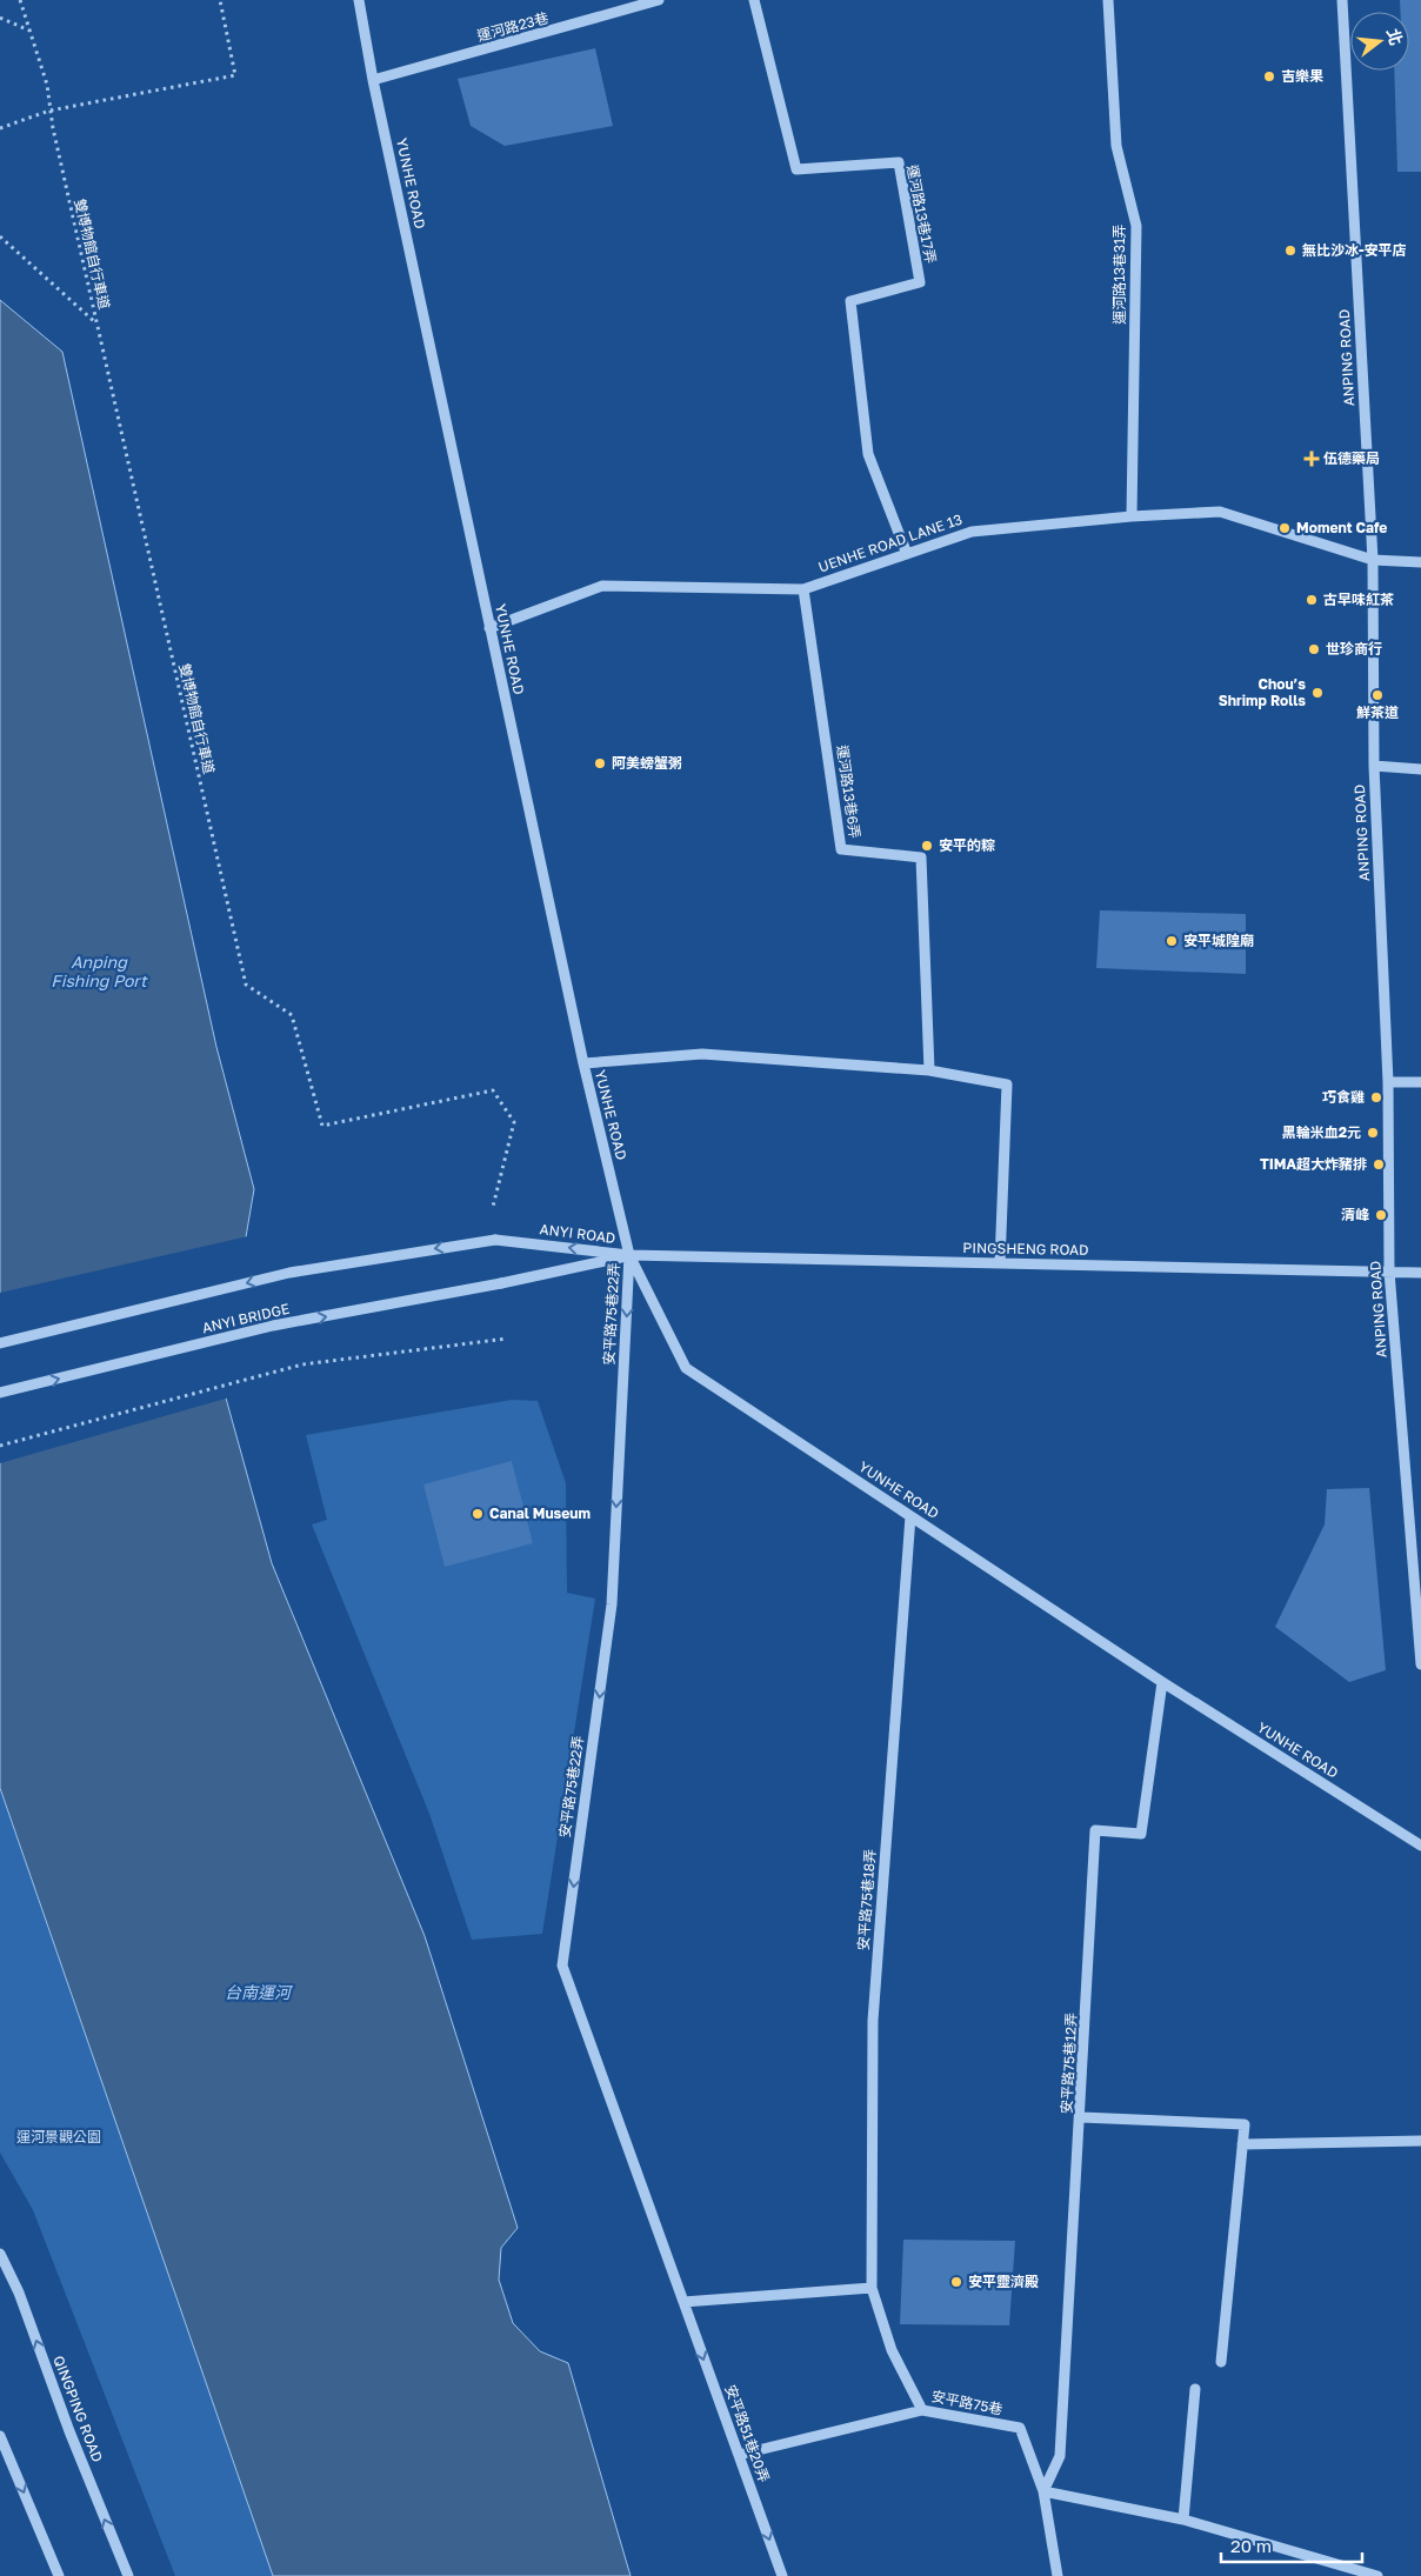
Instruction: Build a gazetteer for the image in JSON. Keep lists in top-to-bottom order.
{
  "streets": {
    "street": [
      "運河路23巷",
      "YUNHE ROAD",
      "運河路13巷17弄",
      "運河路13巷31弄",
      "ANPING ROAD",
      "UENHE ROAD LANE 13",
      "運河路13巷6弄",
      "ANYI ROAD",
      "PINGSHENG ROAD",
      "安平路75巷22弄",
      "ANYI BRIDGE",
      "安平路75巷18弄",
      "安平路75巷12弄",
      "安平路75巷",
      "QINGPING ROAD",
      "安平路51巷20弄"
    ],
    "path": ["雙博物館自行車道"]
  },
  "crossings": [
    ["運河路23巷", "YUNHE ROAD"],
    ["YUNHE ROAD", "UENHE ROAD LANE 13"],
    ["YUNHE ROAD", "ANYI ROAD"],
    ["YUNHE ROAD", "PINGSHENG ROAD"],
    ["YUNHE ROAD", "安平路75巷22弄"],
    ["YUNHE ROAD", "安平路75巷18弄"],
    ["YUNHE ROAD", "安平路75巷12弄"],
    ["運河路13巷17弄", "UENHE ROAD LANE 13"],
    ["運河路13巷31弄", "UENHE ROAD LANE 13"],
    ["ANPING ROAD", "UENHE ROAD LANE 13"],
    ["ANPING ROAD", "PINGSHENG ROAD"],
    ["UENHE ROAD LANE 13", "運河路13巷6弄"],
    ["ANYI ROAD", "PINGSHENG ROAD"],
    ["ANYI ROAD", "安平路75巷22弄"],
    ["ANYI ROAD", "ANYI BRIDGE"],
    ["PINGSHENG ROAD", "安平路75巷22弄"],
    ["安平路75巷22弄", "安平路51巷20弄"],
    ["安平路75巷18弄", "安平路75巷"],
    ["安平路75巷12弄", "安平路75巷"]
  ],
  "one_way": [
    "ANYI ROAD",
    "安平路75巷22弄",
    "ANYI BRIDGE",
    "安平路51巷20弄"
  ],
  "water": ["Anping Fishing Port", "台南運河"],
  "parks": ["運河景觀公園"],
  "places": {
    "other": [
      "吉樂果",
      "無比沙冰-安平店",
      "Moment Cafe",
      "古早味紅茶",
      "世珍商行",
      "Chou’s Shrimp Rolls",
      "鮮茶道",
      "阿美螃蟹粥",
      "安平的粽",
      "安平城隍廟",
      "巧食雞",
      "黑輪米血2元",
      "TIMA超大炸豬排",
      "清峰",
      "Canal Museum",
      "安平靈濟殿"
    ],
    "health": ["伍德藥局"]
  },
  "scale_bar": "20 m",
  "north": "right"
}
